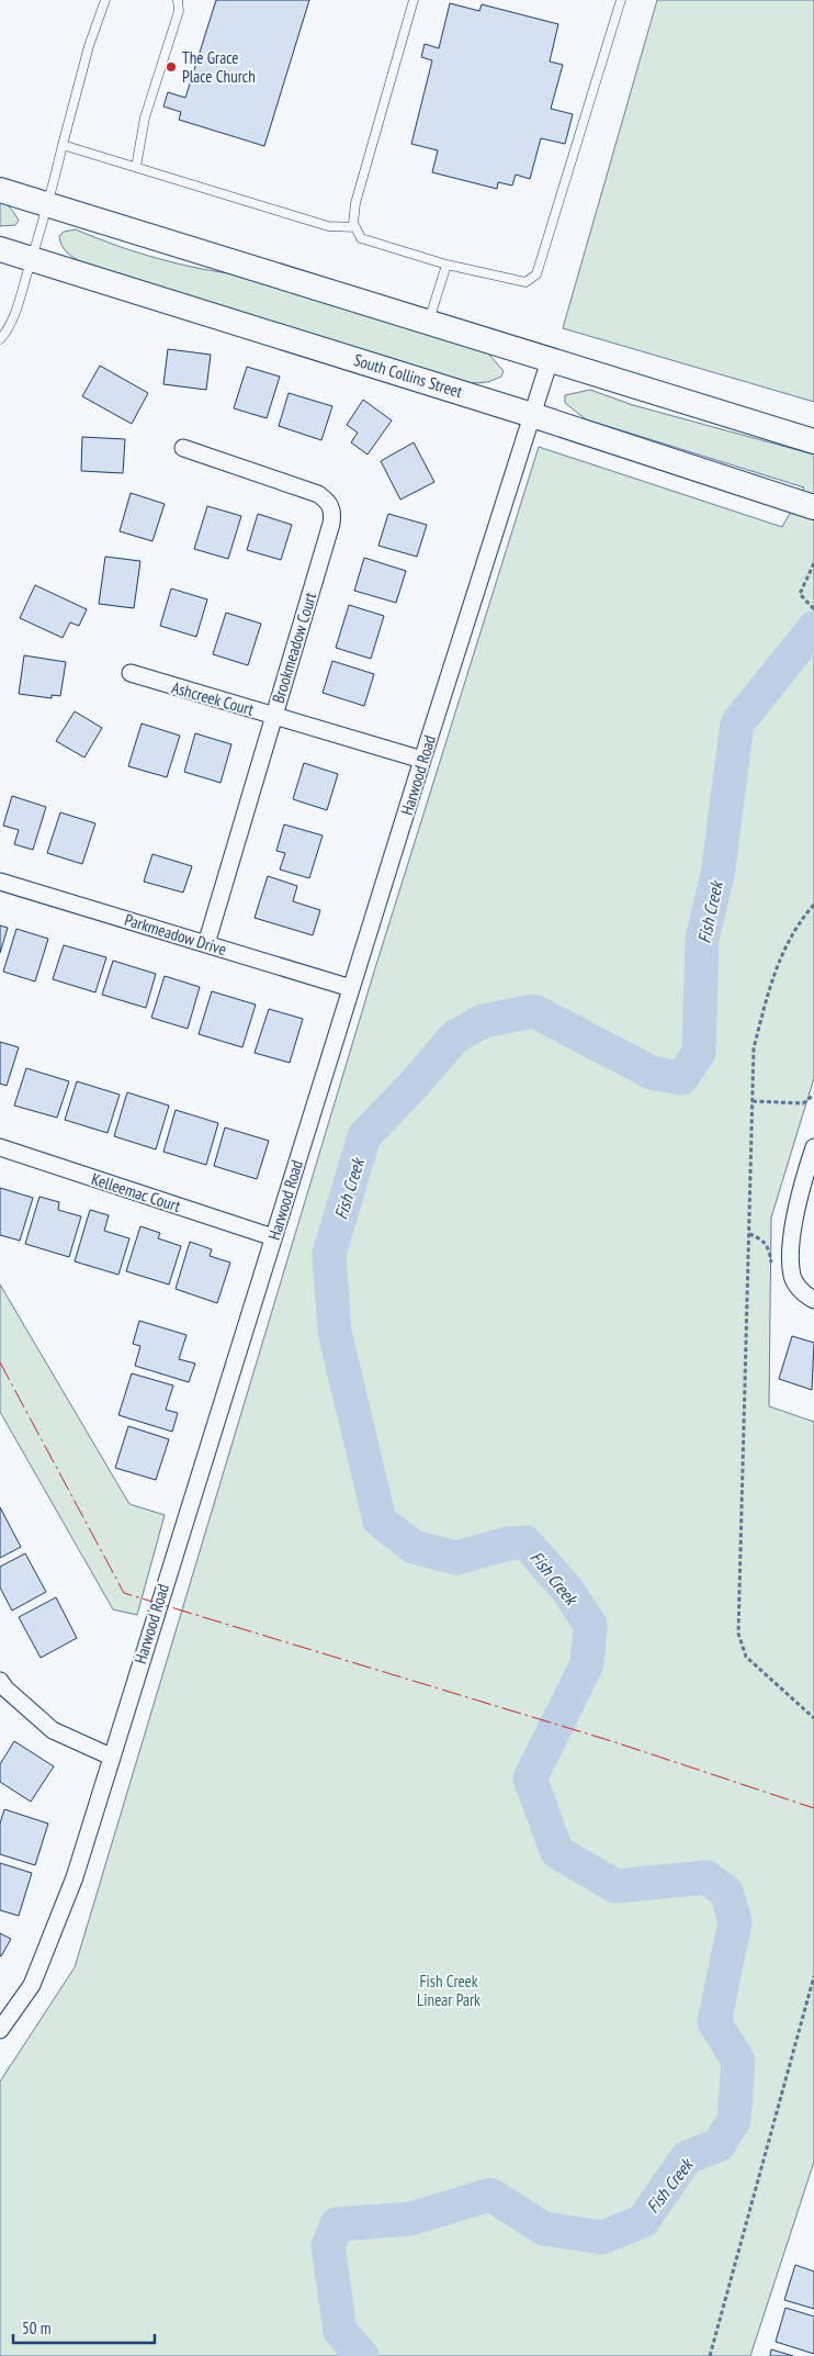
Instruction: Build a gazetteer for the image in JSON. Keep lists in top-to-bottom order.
{
  "streets": {
    "main road": ["South Collins Street"],
    "street": [
      "Brookmeadow Court",
      "Ashcreek Court",
      "Harwood Road",
      "Parkmeadow Drive",
      "Kelleemac Court"
    ]
  },
  "crossings": [
    ["South Collins Street", "Harwood Road"],
    ["Brookmeadow Court", "Ashcreek Court"],
    ["Brookmeadow Court", "Parkmeadow Drive"],
    ["Ashcreek Court", "Harwood Road"],
    ["Harwood Road", "Parkmeadow Drive"],
    ["Harwood Road", "Kelleemac Court"]
  ],
  "water": ["Fish Creek"],
  "parks": ["Fish Creek Linear Park"],
  "places": ["The Grace Place Church"],
  "scale_bar": "50 m"
}
